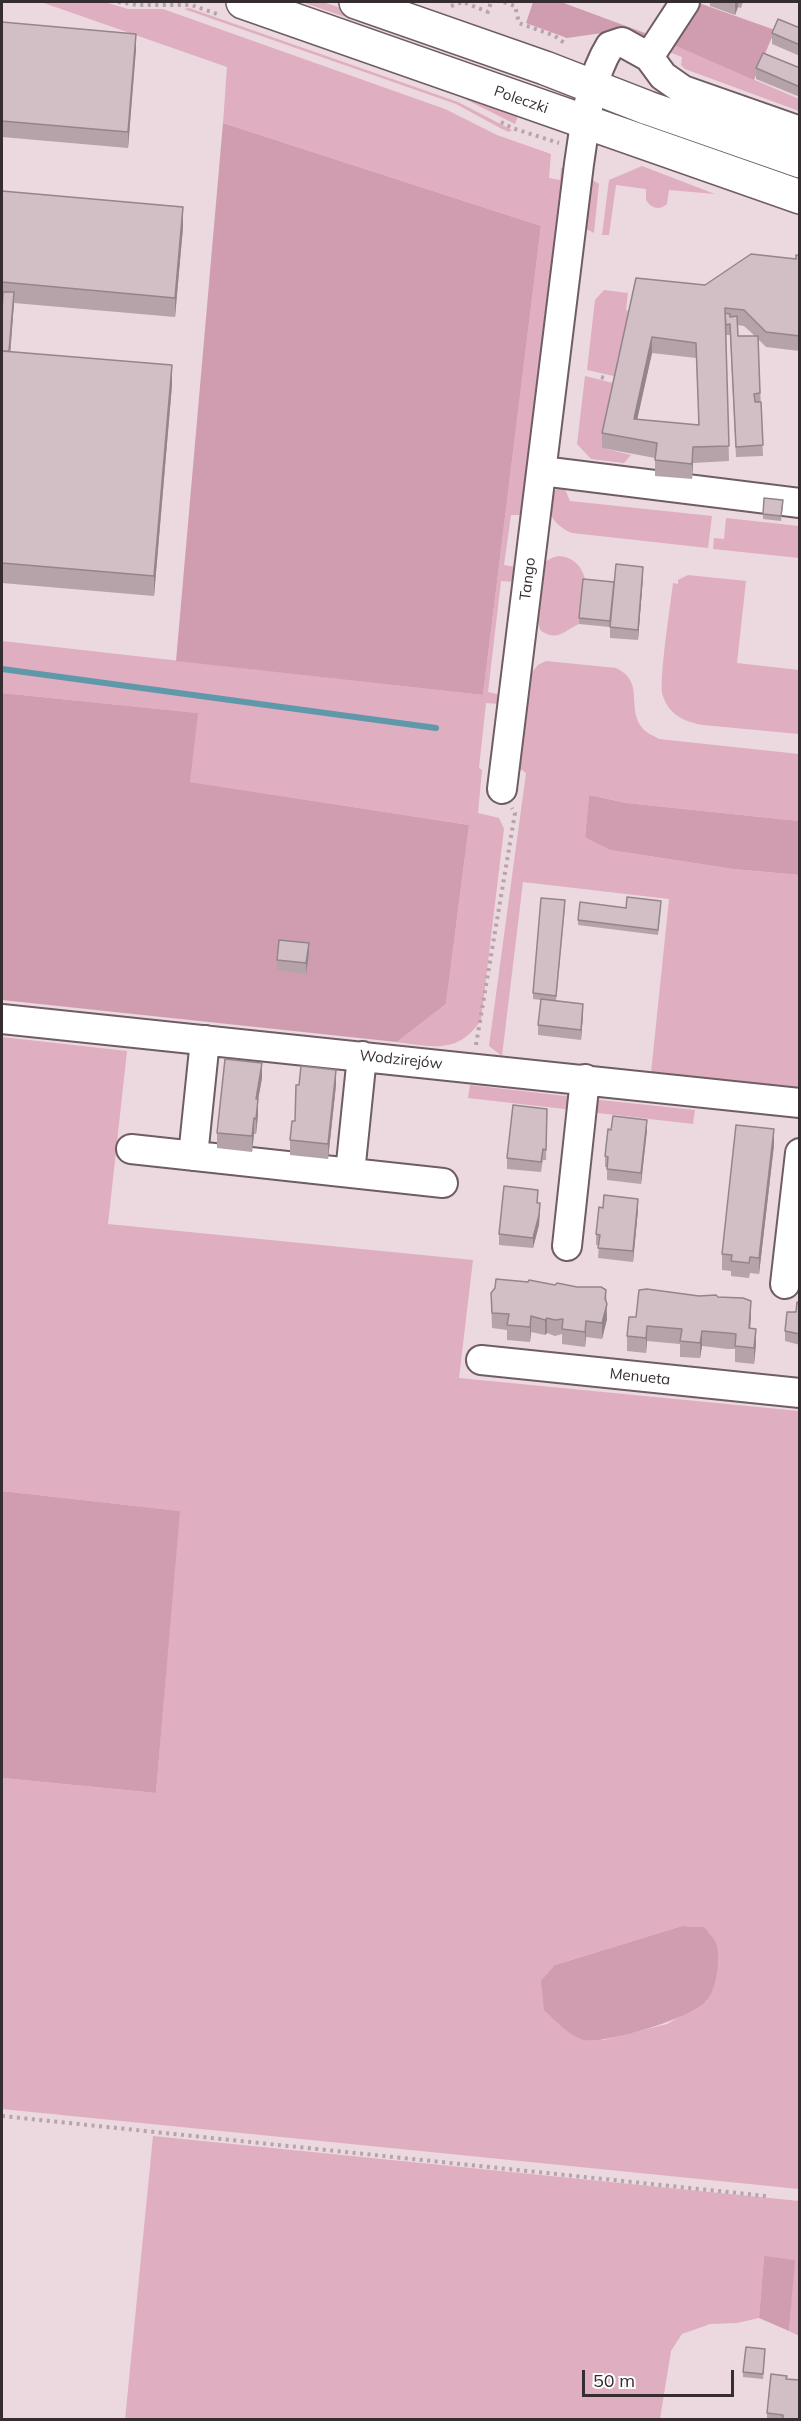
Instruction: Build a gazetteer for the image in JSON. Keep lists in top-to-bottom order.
{
  "streets": {
    "main road": ["Poleczki"],
    "street": ["Tango", "Wodzirejów", "Menueta"]
  },
  "crossings": [
    ["Poleczki", "Tango"]
  ],
  "scale_bar": "50 m"
}
